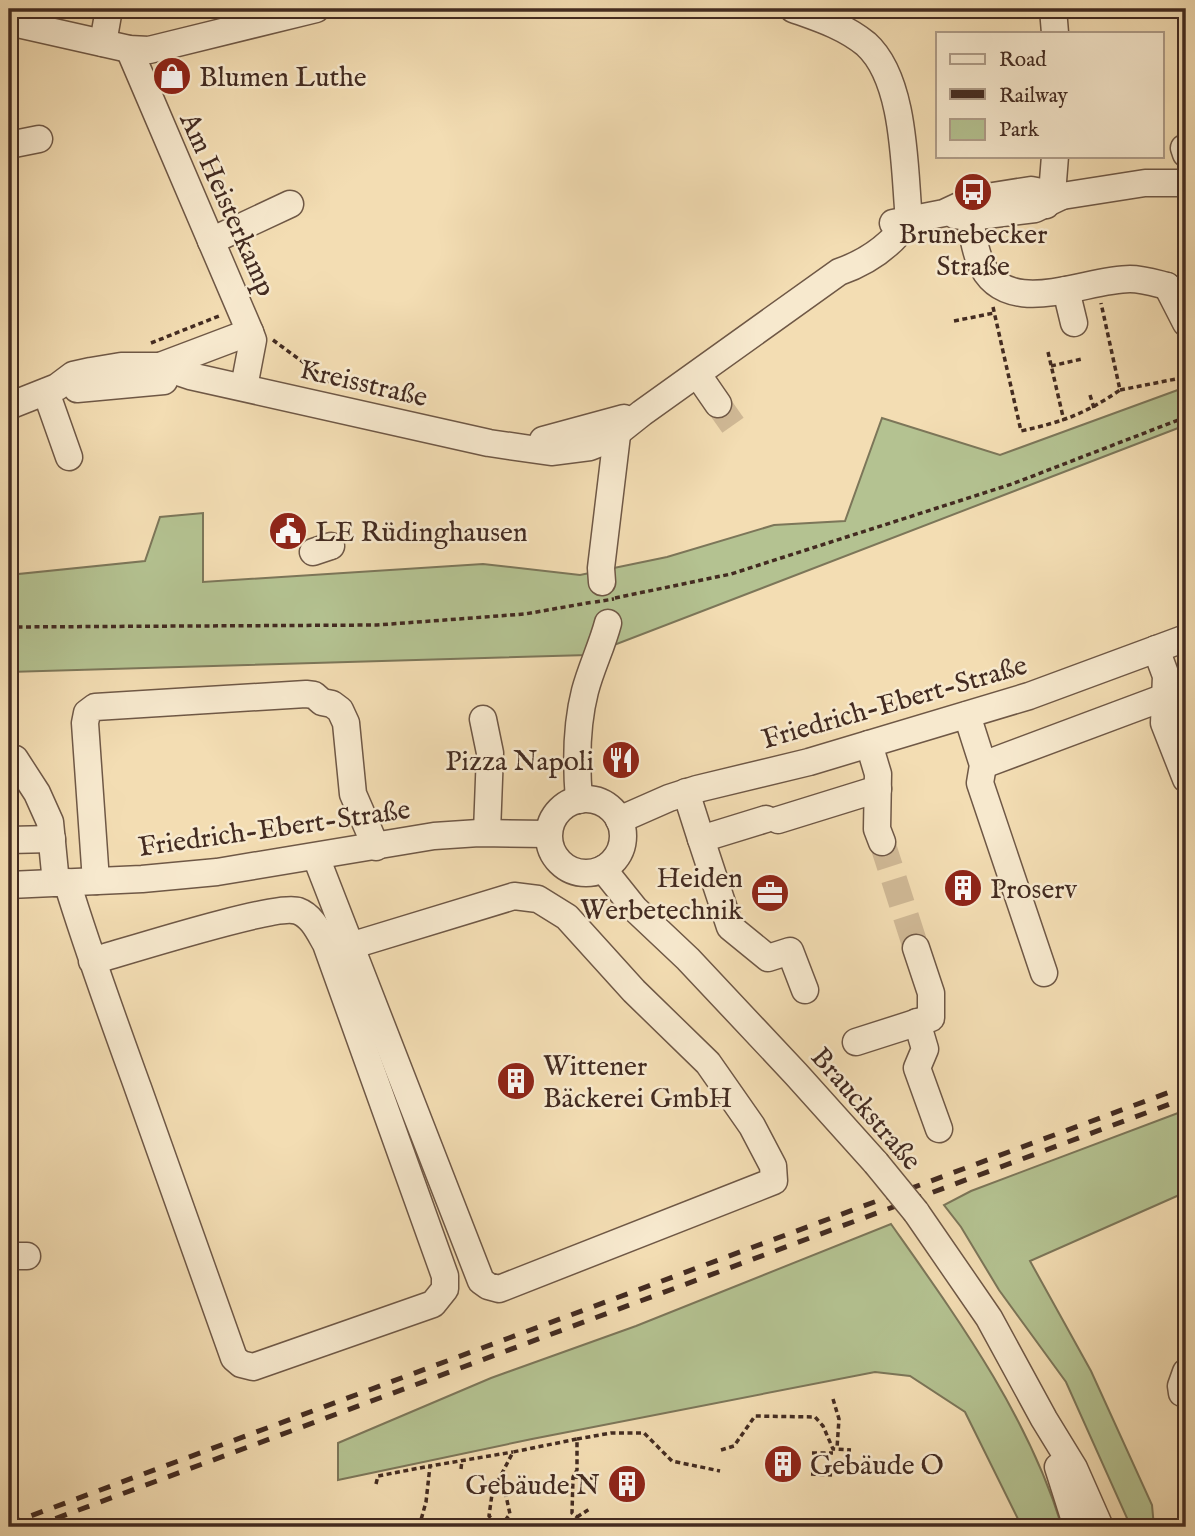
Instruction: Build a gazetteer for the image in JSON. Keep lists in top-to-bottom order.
{
  "streets": {
    "street": [
      "Am Heisterkamp",
      "Kreisstraße",
      "Friedrich-Ebert-Straße",
      "Brauckstraße"
    ]
  },
  "crossings": [
    ["Am Heisterkamp", "Kreisstraße"],
    ["Friedrich-Ebert-Straße", "Brauckstraße"]
  ],
  "places": {
    "shop": ["Blumen Luthe"],
    "bus stop": ["Brunebecker Straße"],
    "public building": ["LE Rüdinghausen"],
    "restaurant": ["Pizza Napoli"],
    "building": [
      "Proserv",
      "Wittener Bäckerei GmbH",
      "Gebäude O",
      "Gebäude N"
    ],
    "office": ["Heiden Werbetechnik"]
  },
  "legend": ["Road", "Railway", "Park"]
}
